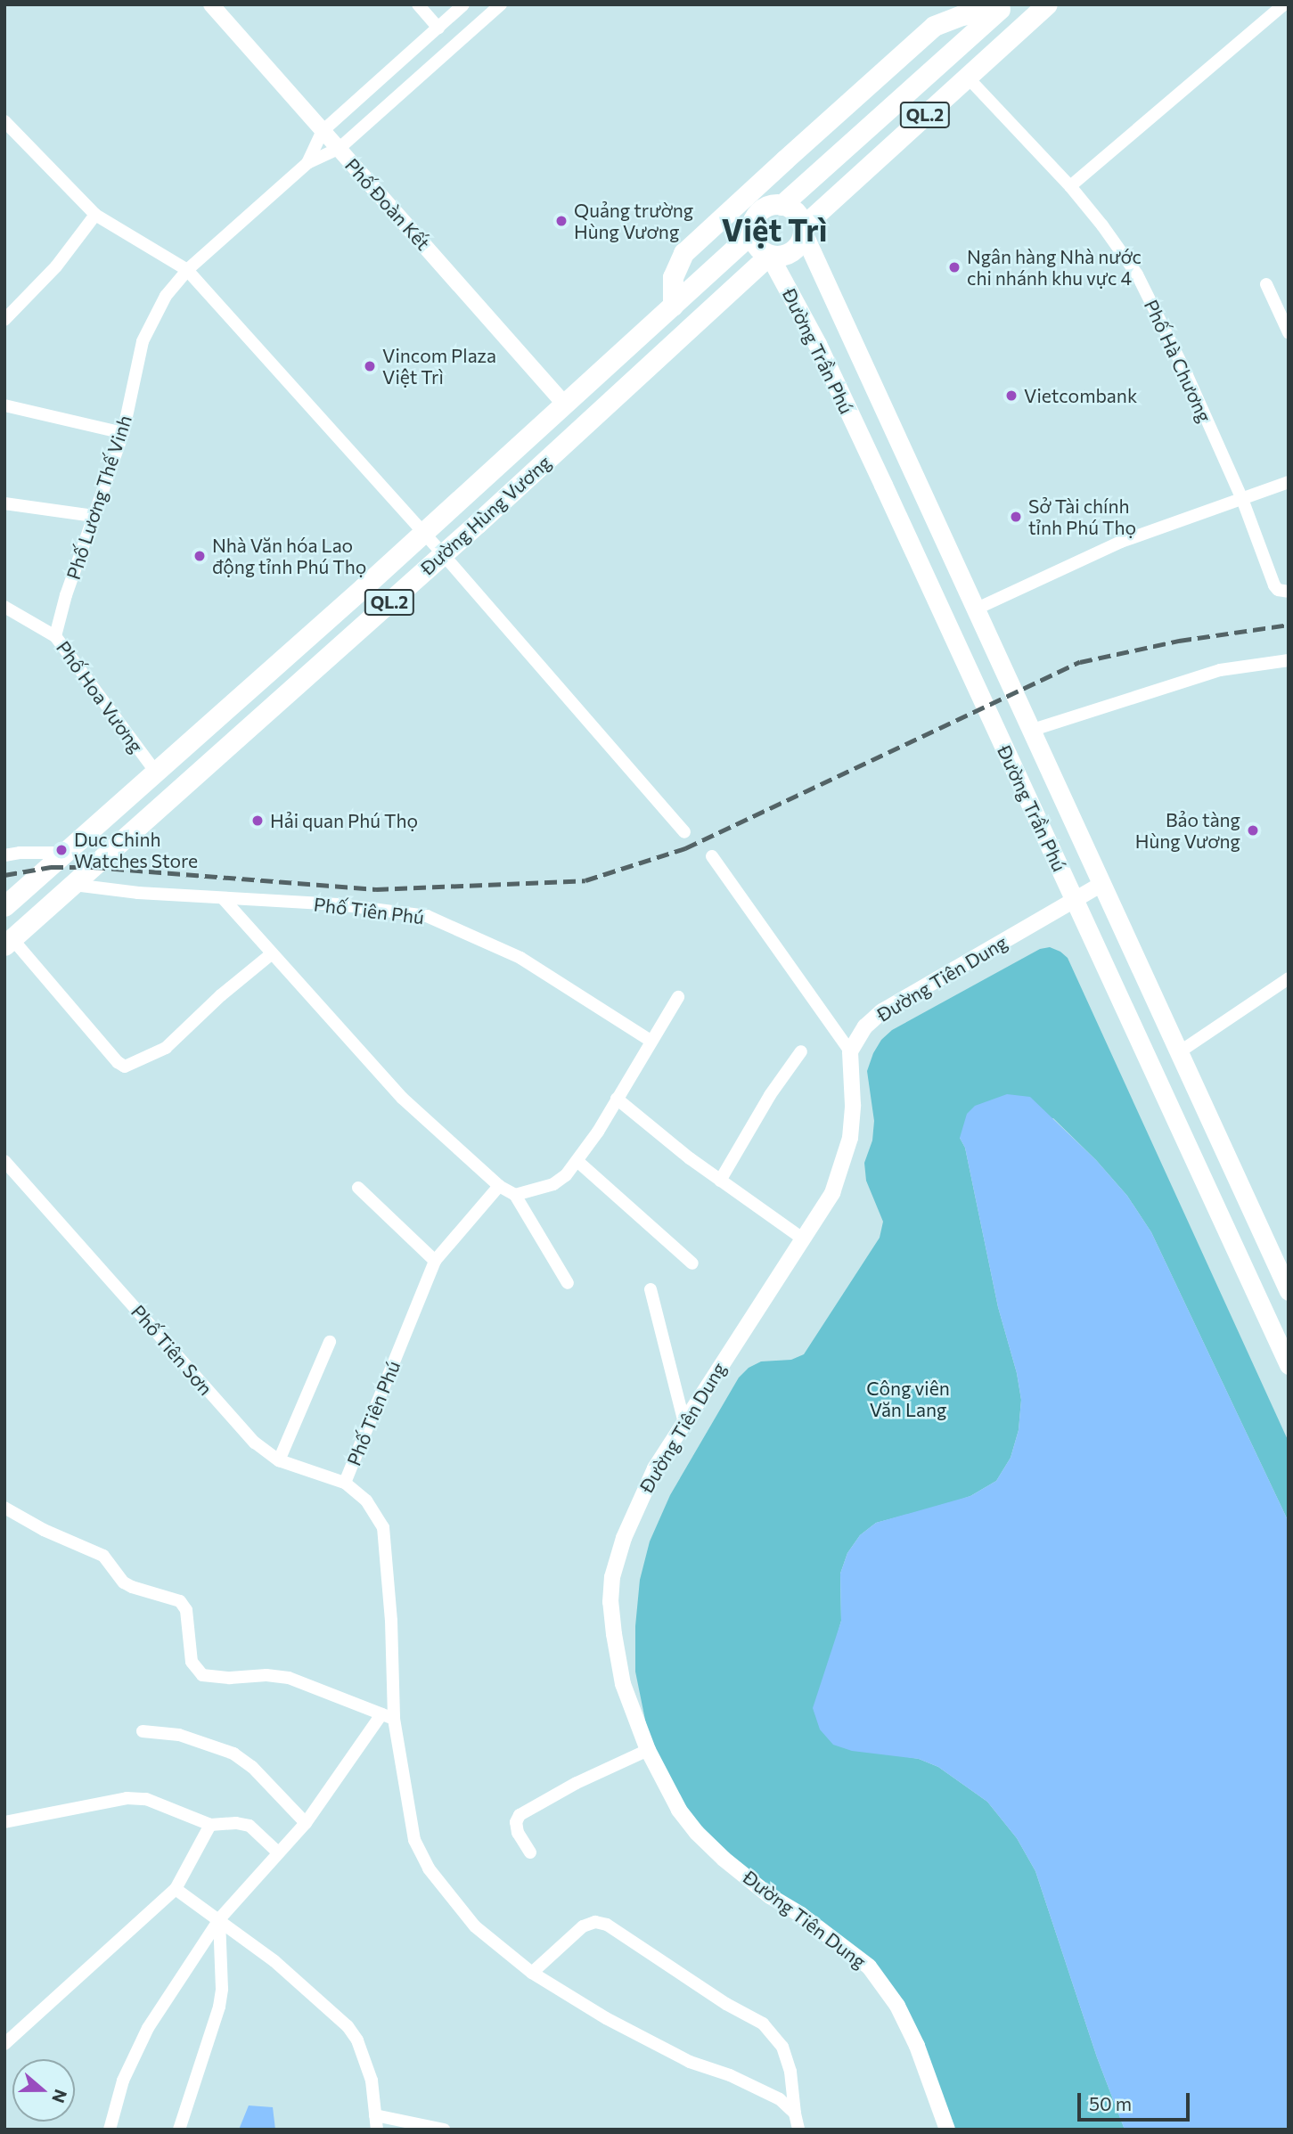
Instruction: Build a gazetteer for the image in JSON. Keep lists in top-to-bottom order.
{
  "streets": {
    "main road": ["QL.2", "Đường Trần Phú", "Đường Hùng Vương"],
    "street": [
      "Phố Đoàn Kết",
      "Phố Hà Chương",
      "Phố Lương Thế Vinh",
      "Phố Hoa Vương",
      "Phố Tiên Phú",
      "Đường Tiên Dung",
      "Phố Tiên Sơn"
    ]
  },
  "crossings": [
    ["QL.2", "Đường Trần Phú"],
    ["QL.2", "Phố Hà Chương"],
    ["QL.2", "Đường Hùng Vương"],
    ["Phố Đoàn Kết", "Phố Lương Thế Vinh"],
    ["Phố Đoàn Kết", "Đường Hùng Vương"],
    ["Đường Trần Phú", "Đường Hùng Vương"],
    ["Đường Trần Phú", "Đường Tiên Dung"],
    ["Phố Lương Thế Vinh", "Phố Hoa Vương"],
    ["Đường Hùng Vương", "Phố Hoa Vương"],
    ["Đường Hùng Vương", "Phố Tiên Phú"],
    ["Phố Tiên Phú", "Phố Tiên Sơn"]
  ],
  "districts": ["Việt Trì"],
  "parks": ["Công viên Văn Lang"],
  "places": [
    "Quảng trường Hùng Vương",
    "Ngân hàng Nhà nước chi nhánh khu vực 4",
    "Vincom Plaza Việt Trì",
    "Vietcombank",
    "Sở Tài chính tỉnh Phú Thọ",
    "Nhà Văn hóa Lao động tỉnh Phú Thọ",
    "Hải quan Phú Thọ",
    "Bảo tàng Hùng Vương",
    "Duc Chinh Watches Store"
  ],
  "scale_bar": "50 m",
  "north": "right"
}
